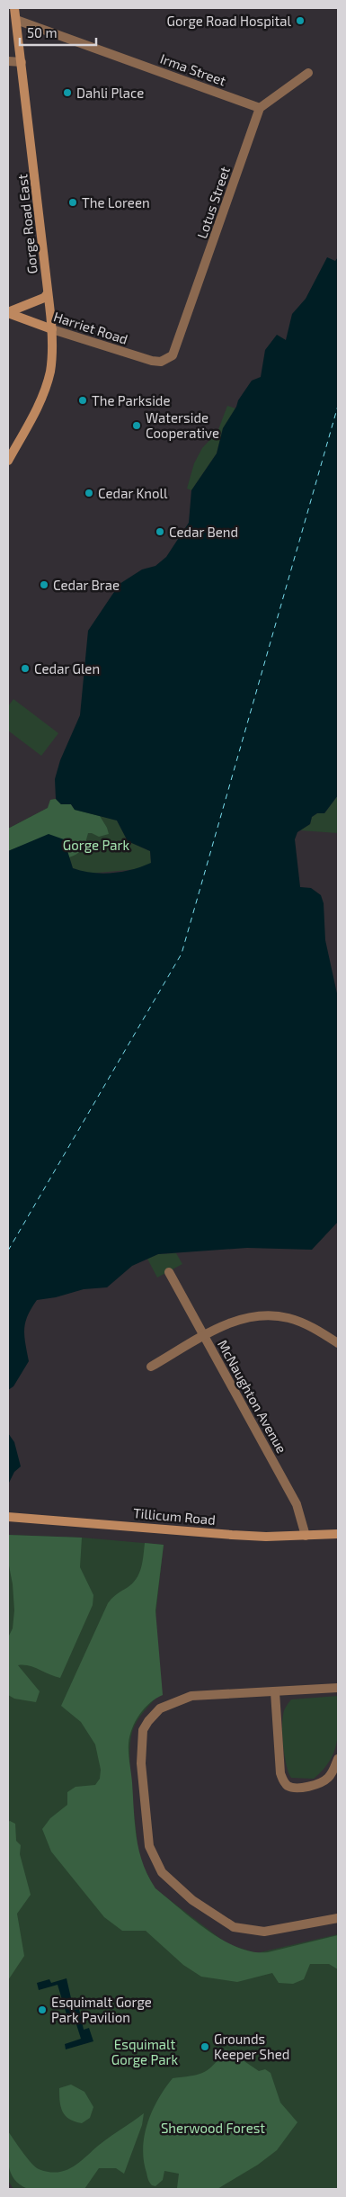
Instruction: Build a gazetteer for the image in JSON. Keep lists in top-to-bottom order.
{
  "streets": {
    "main road": ["Gorge Road East", "Harriet Road", "Tillicum Road"],
    "street": ["Irma Street", "Lotus Street", "McNaughton Avenue"]
  },
  "crossings": [
    ["Irma Street", "Lotus Street"],
    ["Irma Street", "Gorge Road East"],
    ["Lotus Street", "Harriet Road"],
    ["Gorge Road East", "Harriet Road"],
    ["McNaughton Avenue", "Tillicum Road"]
  ],
  "parks": ["Gorge Park", "Esquimalt Gorge Park", "Sherwood Forest"],
  "places": [
    "Gorge Road Hospital",
    "Dahli Place",
    "The Loreen",
    "The Parkside",
    "Waterside Cooperative",
    "Cedar Knoll",
    "Cedar Bend",
    "Cedar Brae",
    "Cedar Glen",
    "Esquimalt Gorge Park Pavilion",
    "Grounds Keeper Shed"
  ],
  "scale_bar": "50 m"
}
